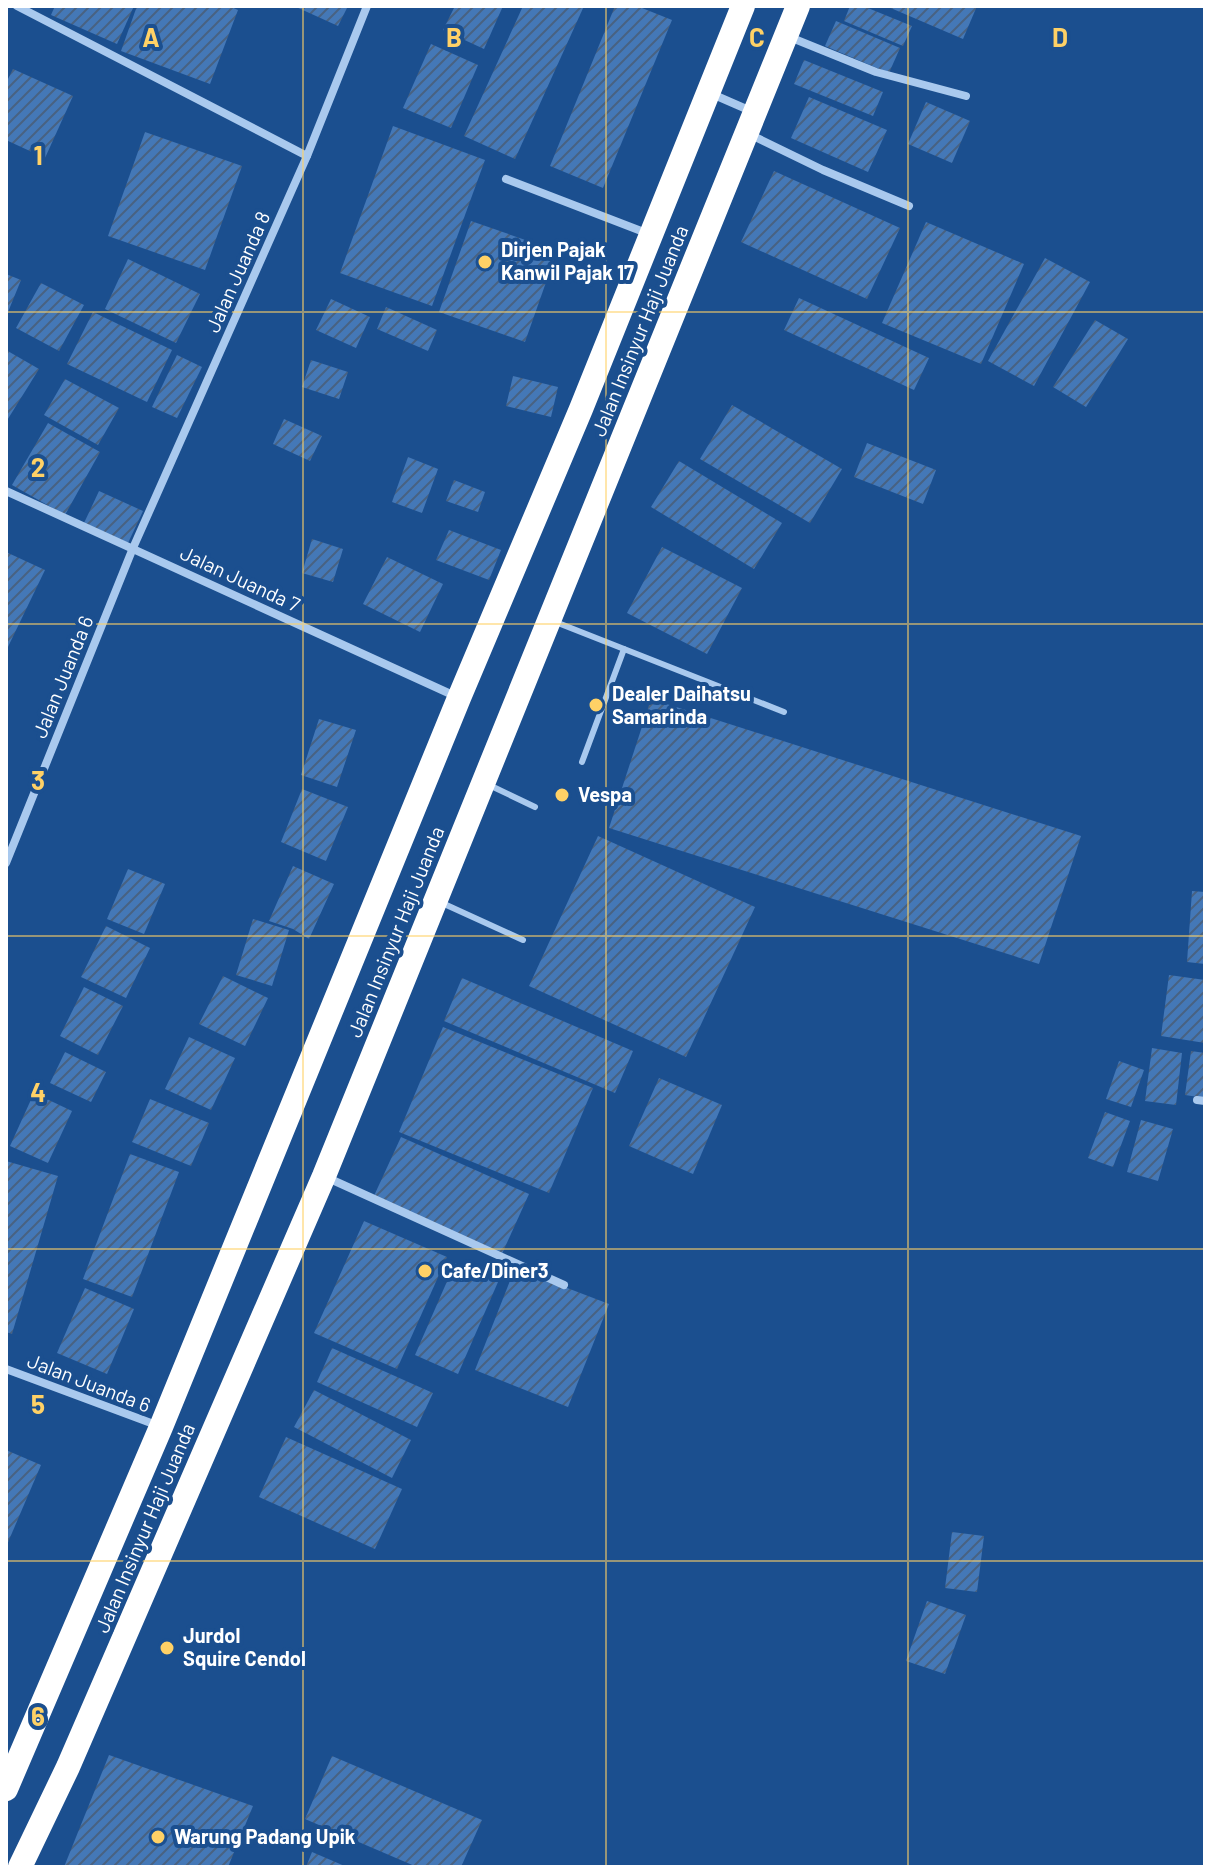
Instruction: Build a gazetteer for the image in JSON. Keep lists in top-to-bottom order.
{
  "streets": {
    "highway": ["Jalan Insinyur Haji Juanda"],
    "street": ["Jalan Juanda 8", "Jalan Juanda 7", "Jalan Juanda 6"]
  },
  "crossings": [
    ["Jalan Juanda 8", "Jalan Juanda 7"],
    ["Jalan Juanda 8", "Jalan Juanda 6"],
    ["Jalan Insinyur Haji Juanda", "Jalan Juanda 7"],
    ["Jalan Insinyur Haji Juanda", "Jalan Juanda 6"],
    ["Jalan Juanda 7", "Jalan Juanda 6"]
  ],
  "places": [
    "Dirjen Pajak Kanwil Pajak 17",
    "Dealer Daihatsu Samarinda",
    "Vespa",
    "Cafe/Diner3",
    "Jurdol Squire Cendol",
    "Warung Padang Upik"
  ],
  "grid": {
    "columns": [
      "A",
      "B",
      "C",
      "D"
    ],
    "rows": [
      "1",
      "2",
      "3",
      "4",
      "5",
      "6"
    ]
  }
}
